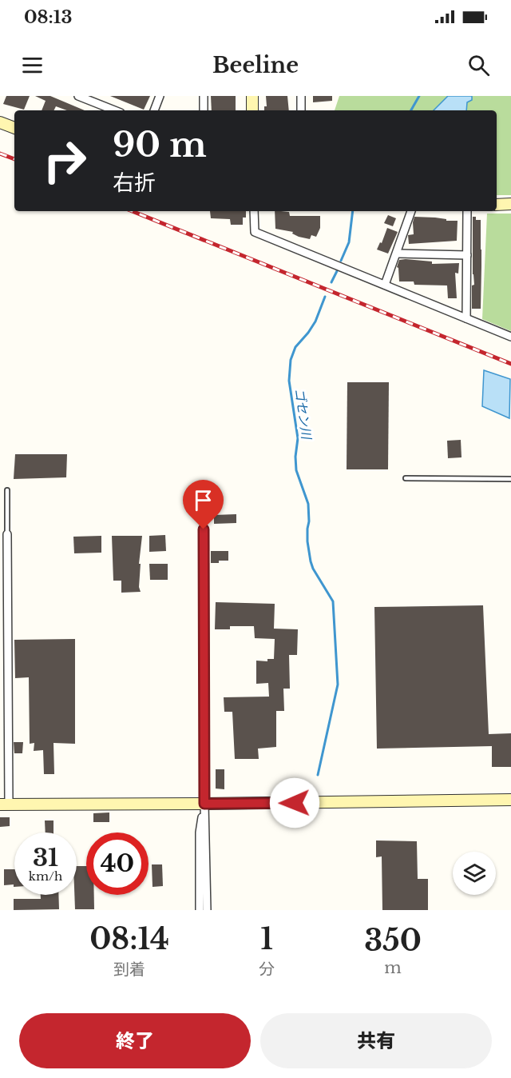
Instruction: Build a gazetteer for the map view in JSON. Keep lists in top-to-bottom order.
{
  "water": ["ゴセン川"],
  "page": {
    "status": "08:13",
    "header": "Beeline",
    "turn": ["90 m", "右折"],
    "speed": "31 km/h",
    "limit": "40",
    "eta": [
      "08:14",
      "到着",
      "1",
      "分",
      "350",
      "m"
    ],
    "buttons": ["終了", "共有"]
  }
}
